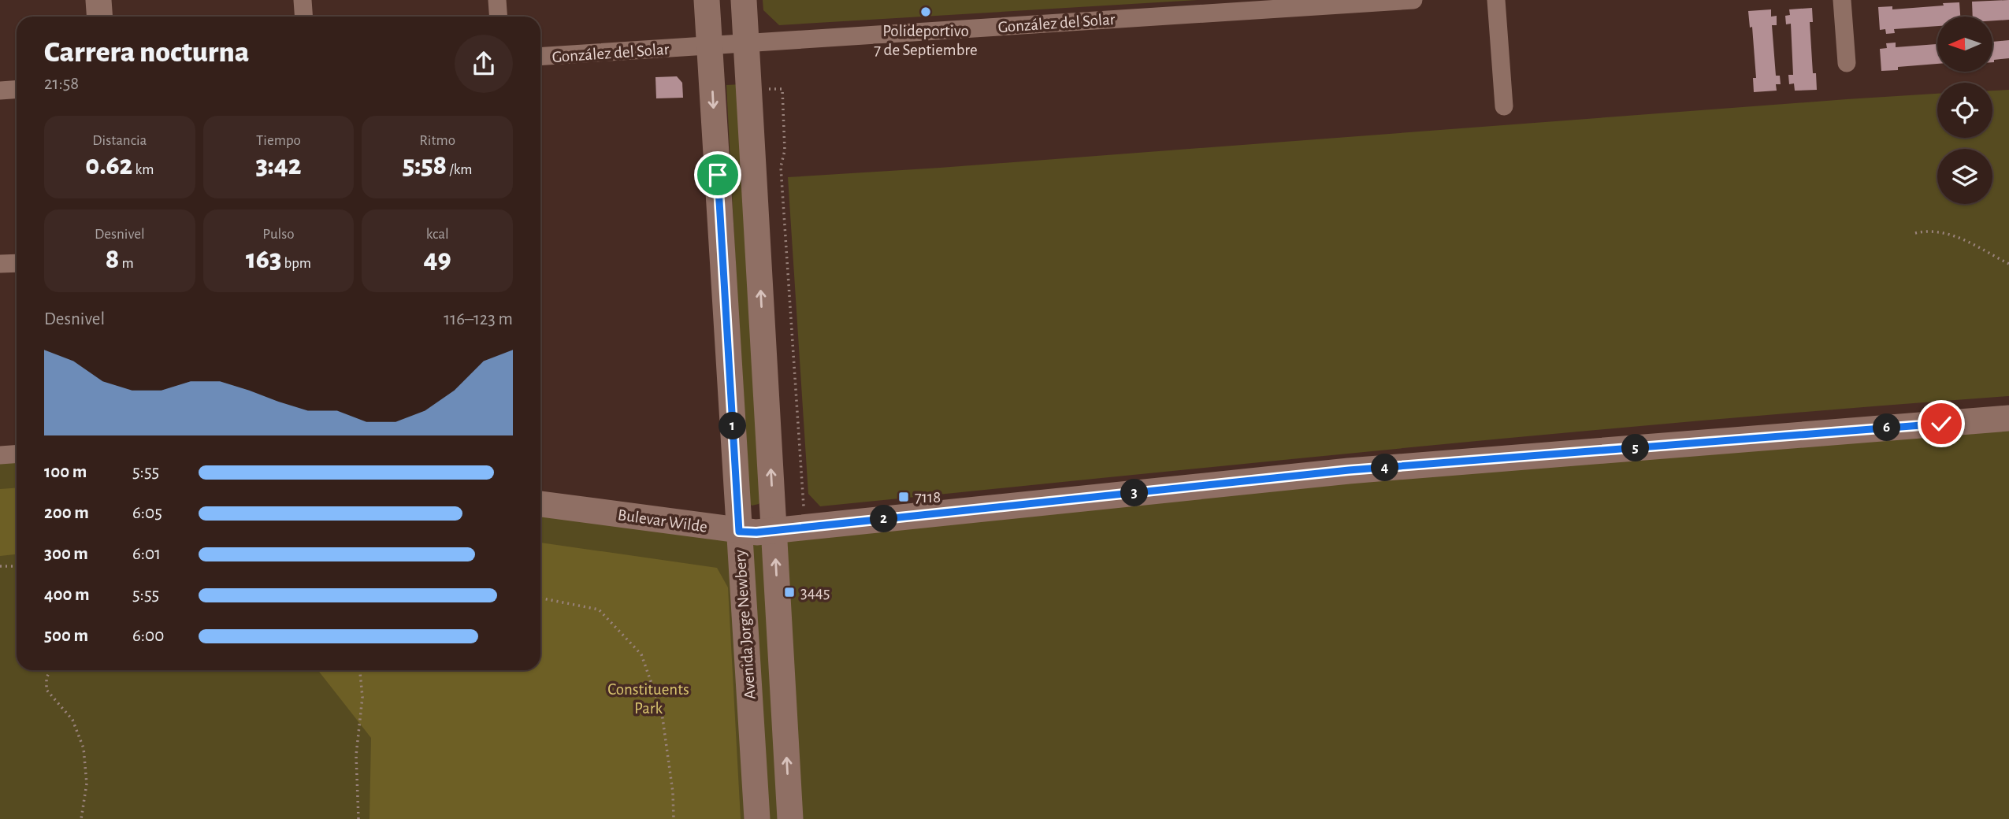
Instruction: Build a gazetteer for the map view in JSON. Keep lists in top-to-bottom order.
{
  "streets": {
    "main road": ["Bulevar Wilde", "Avenida Jorge Newbery"],
    "street": ["González del Solar"]
  },
  "crossings": [
    ["González del Solar", "Avenida Jorge Newbery"],
    ["Bulevar Wilde", "Avenida Jorge Newbery"]
  ],
  "parks": ["Constituents Park"],
  "places": {
    "other": ["Polideportivo 7 de Septiembre"],
    "transit": ["7118", "3445"]
  },
  "north": "left",
  "page": {
    "heading": ["Carrera nocturna", "21:58"],
    "stats": [
      ["Distancia", "0.62 km"],
      ["Tiempo", "3:42"],
      ["Ritmo", "5:58 /km"],
      ["Desnivel", "8 m"],
      ["Pulso", "163 bpm"],
      ["kcal", "49"]
    ],
    "chart": ["Desnivel", "116–123 m"],
    "pins": [
      "1",
      "6",
      "5",
      "4",
      "3",
      "2"
    ],
    "list": [
      {
        "name": "100 m",
        "note": "5:55"
      },
      {
        "name": "200 m",
        "note": "6:05"
      },
      {
        "name": "300 m",
        "note": "6:01"
      },
      {
        "name": "400 m",
        "note": "5:55"
      },
      {
        "name": "500 m",
        "note": "6:00"
      }
    ]
  }
}
